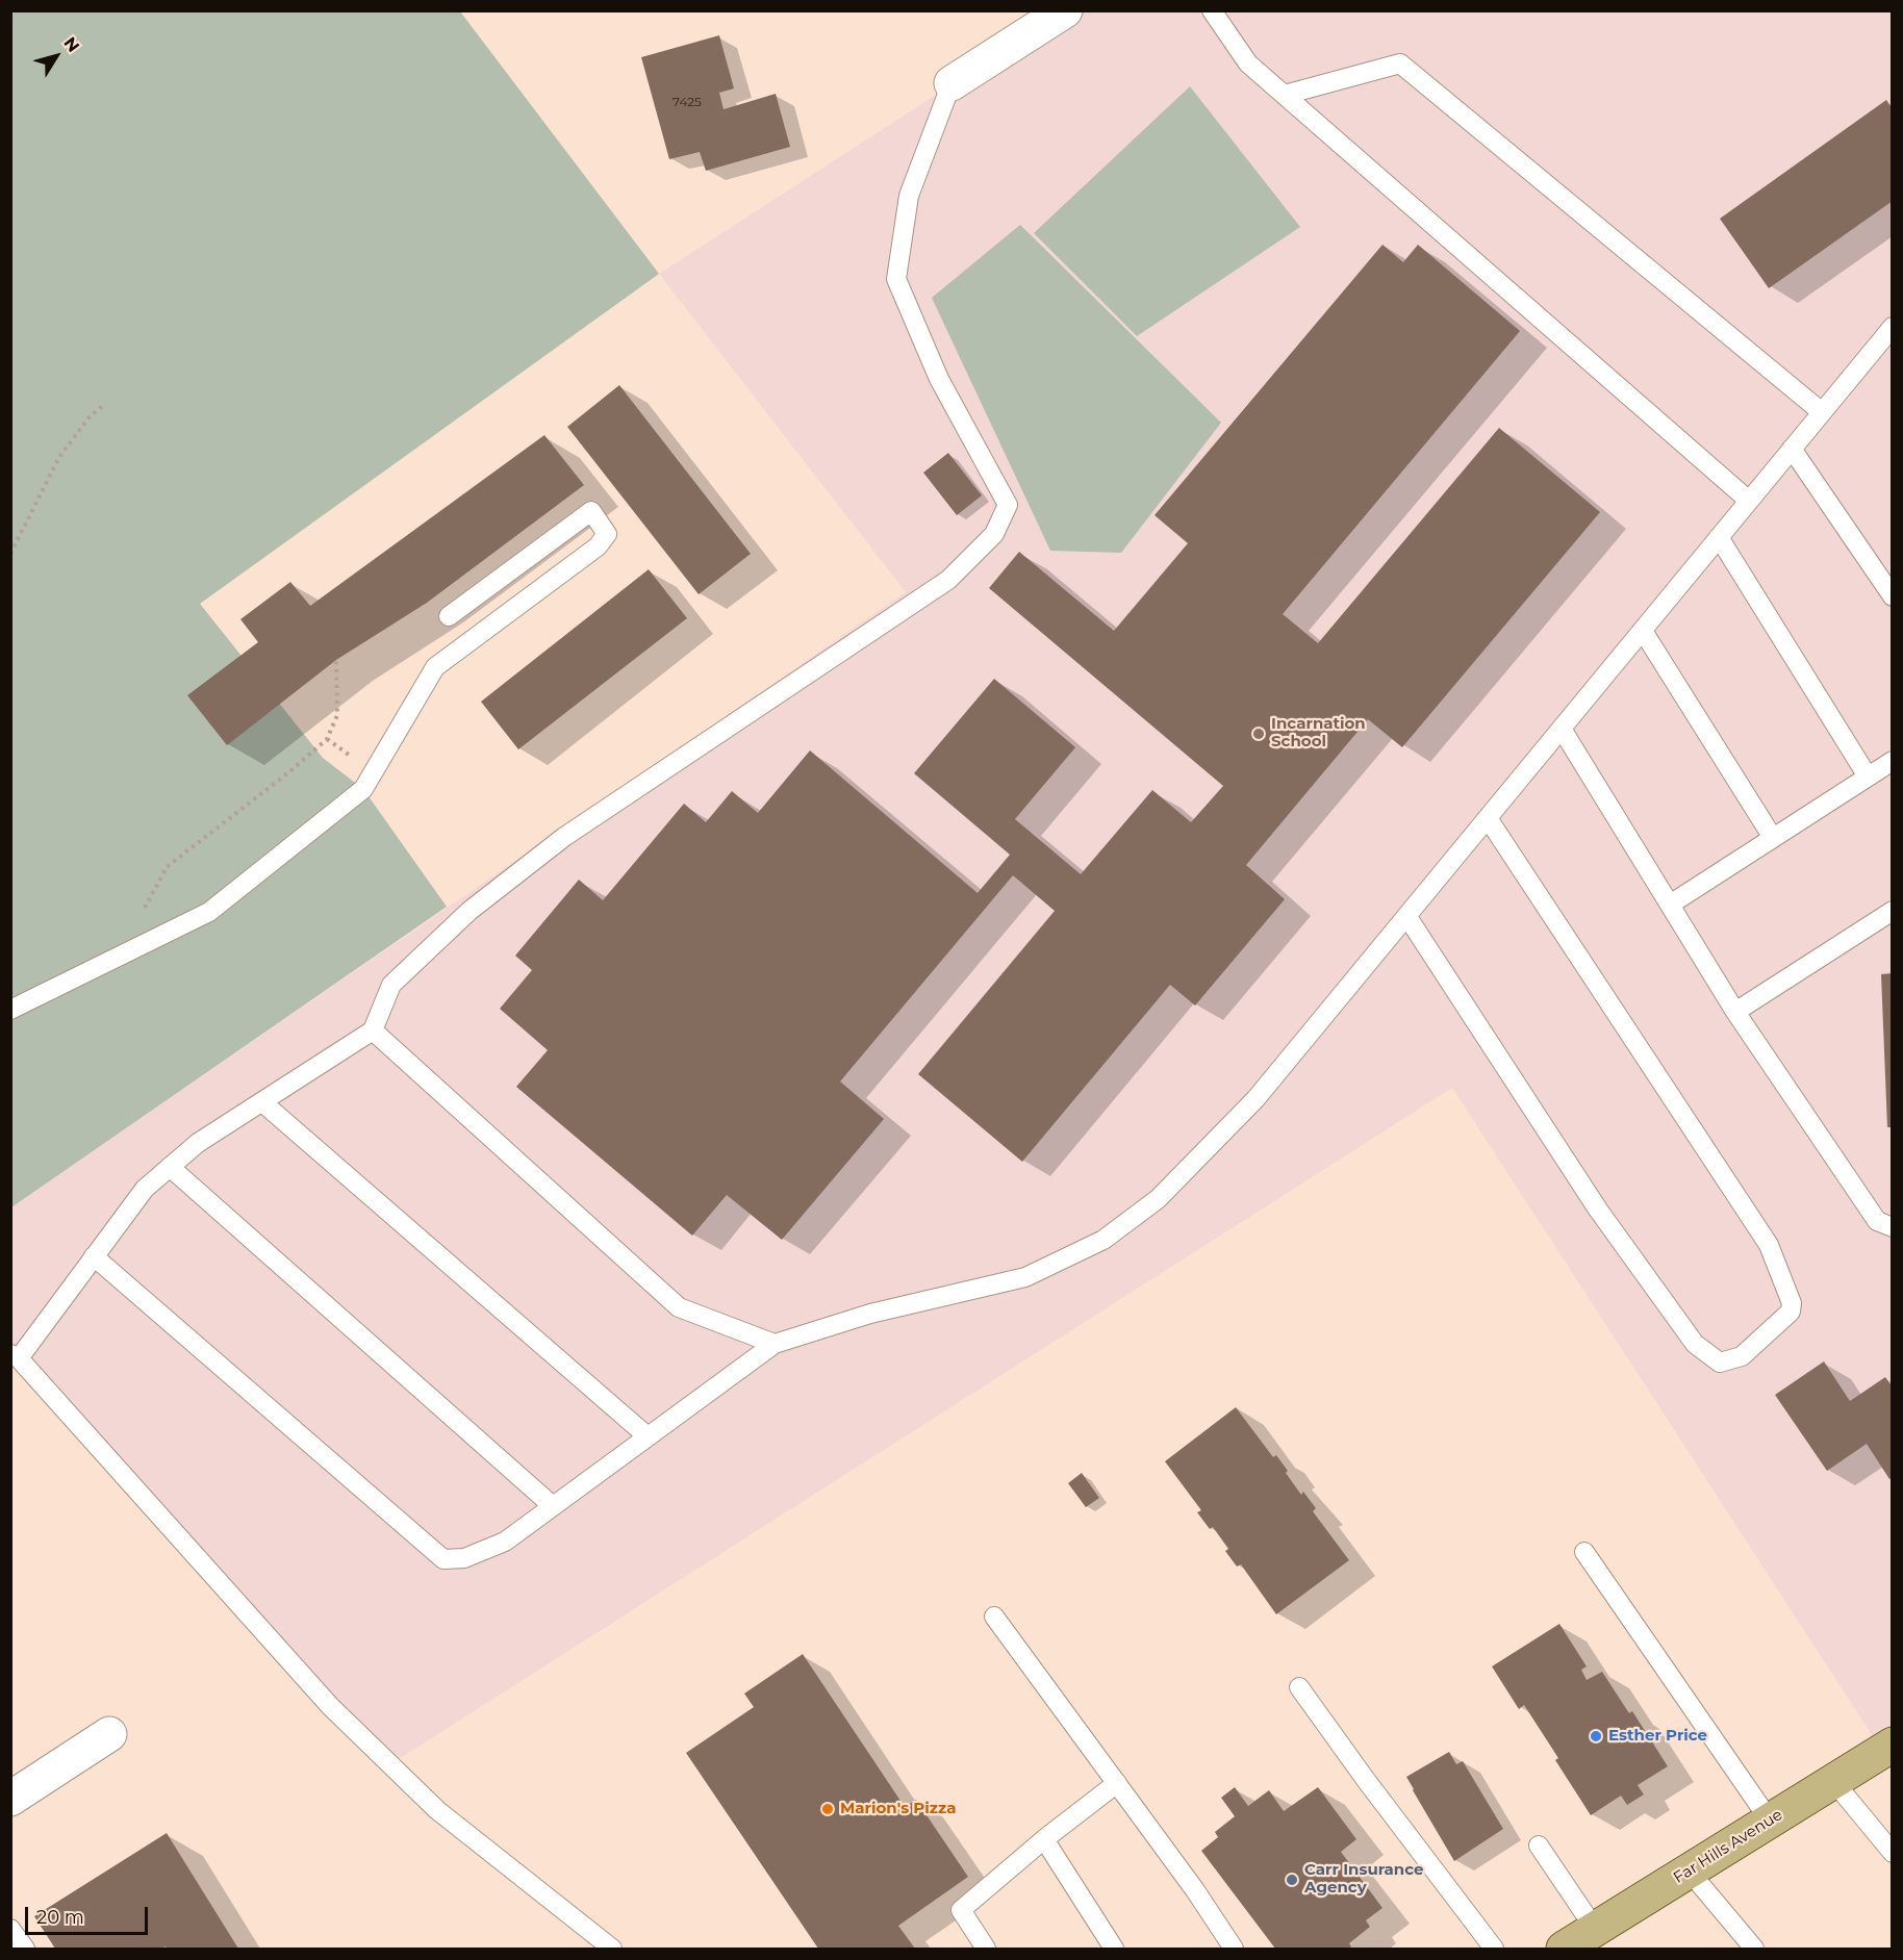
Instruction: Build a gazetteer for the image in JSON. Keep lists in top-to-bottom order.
{
  "streets": {
    "main road": ["Far Hills Avenue"]
  },
  "places": [
    "Incarnation School",
    "Esther Price",
    "Marion's Pizza",
    "Carr Insurance Agency"
  ],
  "house_numbers": ["7425"],
  "scale_bar": "20 m",
  "north": "top right"
}
